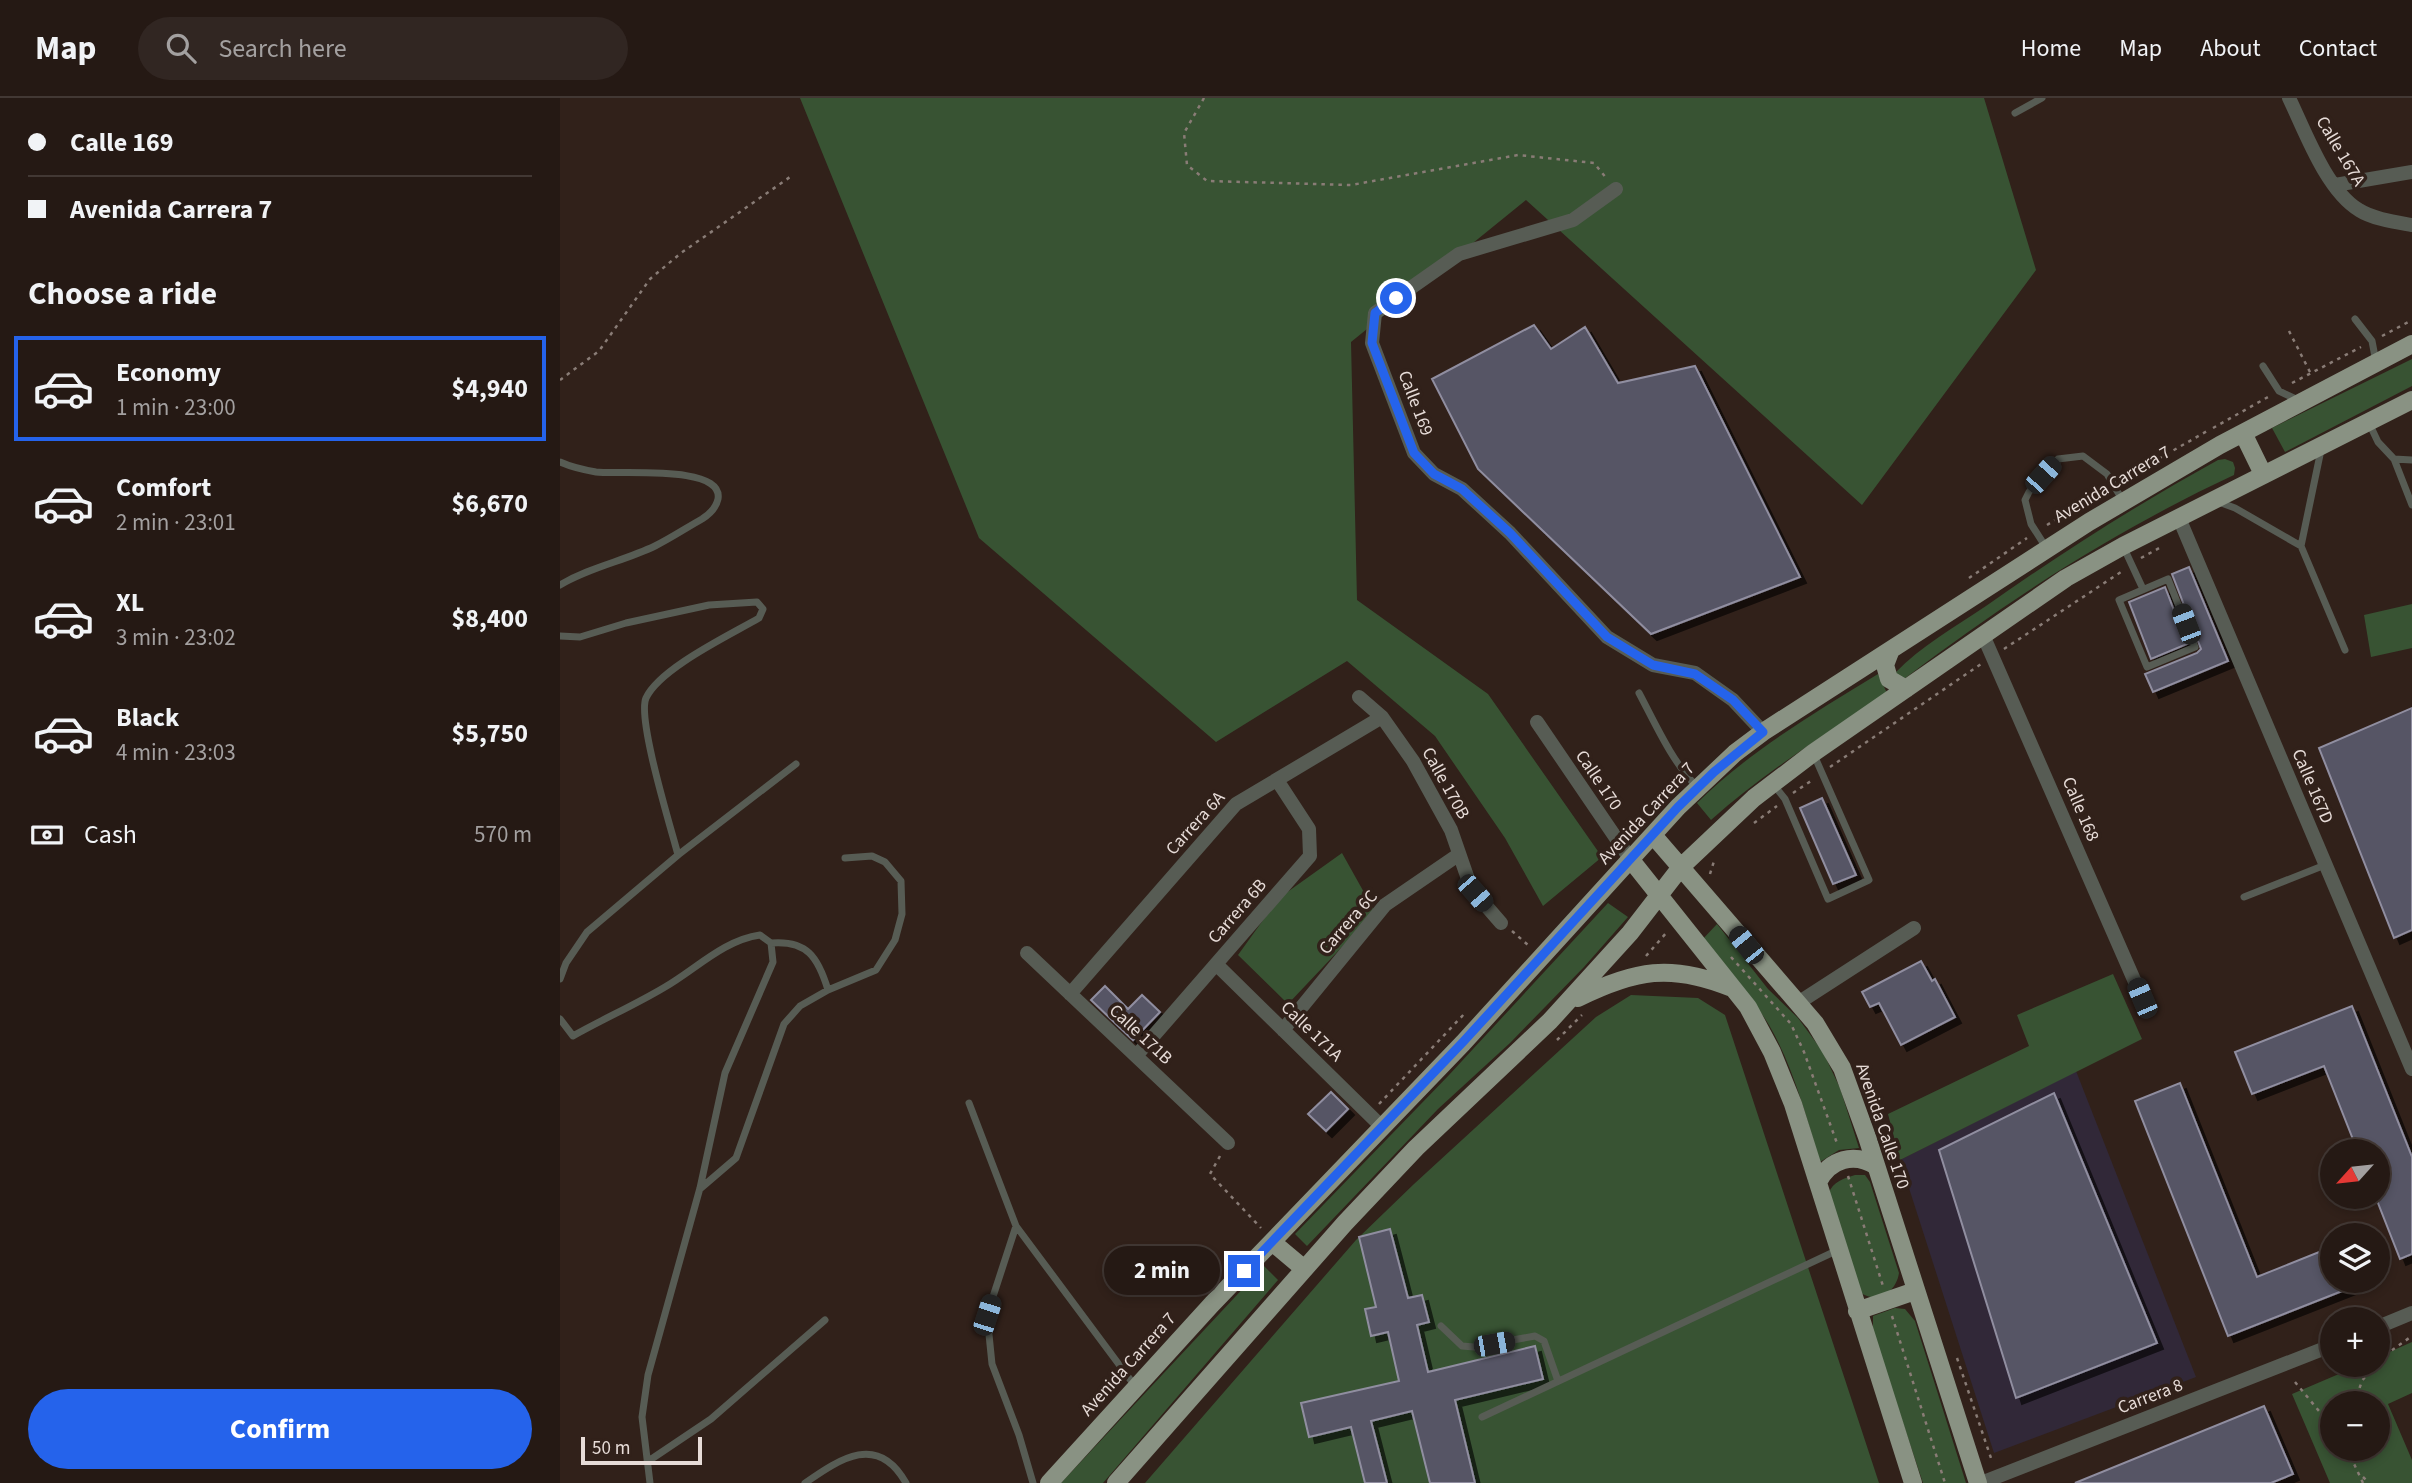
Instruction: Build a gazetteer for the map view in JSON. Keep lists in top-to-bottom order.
{
  "streets": {
    "main road": ["Avenida Carrera 7", "Avenida Calle 170"],
    "street": [
      "Calle 167A",
      "Calle 169",
      "Calle 170",
      "Calle 170B",
      "Calle 167D",
      "Calle 168",
      "Carrera 6A",
      "Carrera 6B",
      "Carrera 6C",
      "Calle 171A",
      "Calle 171B",
      "Carrera 8"
    ]
  },
  "crossings": [
    ["Calle 169", "Avenida Carrera 7"],
    ["Avenida Carrera 7", "Calle 170"],
    ["Avenida Carrera 7", "Calle 171A"],
    ["Avenida Carrera 7", "Avenida Calle 170"],
    ["Calle 170B", "Carrera 6A"],
    ["Calle 170B", "Carrera 6C"],
    ["Carrera 6A", "Carrera 6B"],
    ["Carrera 6A", "Calle 171B"],
    ["Carrera 6B", "Calle 171A"],
    ["Carrera 6B", "Calle 171B"],
    ["Carrera 6C", "Calle 171A"],
    ["Avenida Calle 170", "Carrera 8"]
  ],
  "scale_bar": "50 m",
  "north": "bottom left",
  "page": {
    "header": "Map",
    "search": "Search here",
    "nav": [
      "Home",
      "Map",
      "About",
      "Contact"
    ],
    "banner": ["Calle 169", "Avenida Carrera 7"],
    "heading": "Choose a ride",
    "list": [
      {
        "name": "Economy",
        "note": "1 min · 23:00",
        "value": "$4,940"
      },
      {
        "name": "Comfort",
        "note": "2 min · 23:01",
        "value": "$6,670"
      },
      {
        "name": "XL",
        "note": "3 min · 23:02",
        "value": "$8,400"
      },
      {
        "name": "Black",
        "note": "4 min · 23:03",
        "value": "$5,750"
      }
    ],
    "pay": ["Cash", "570 m"],
    "map_buttons": ["+", "−"],
    "bubble": "2 min",
    "buttons": "Confirm",
    "scale": "50 m"
  }
}
